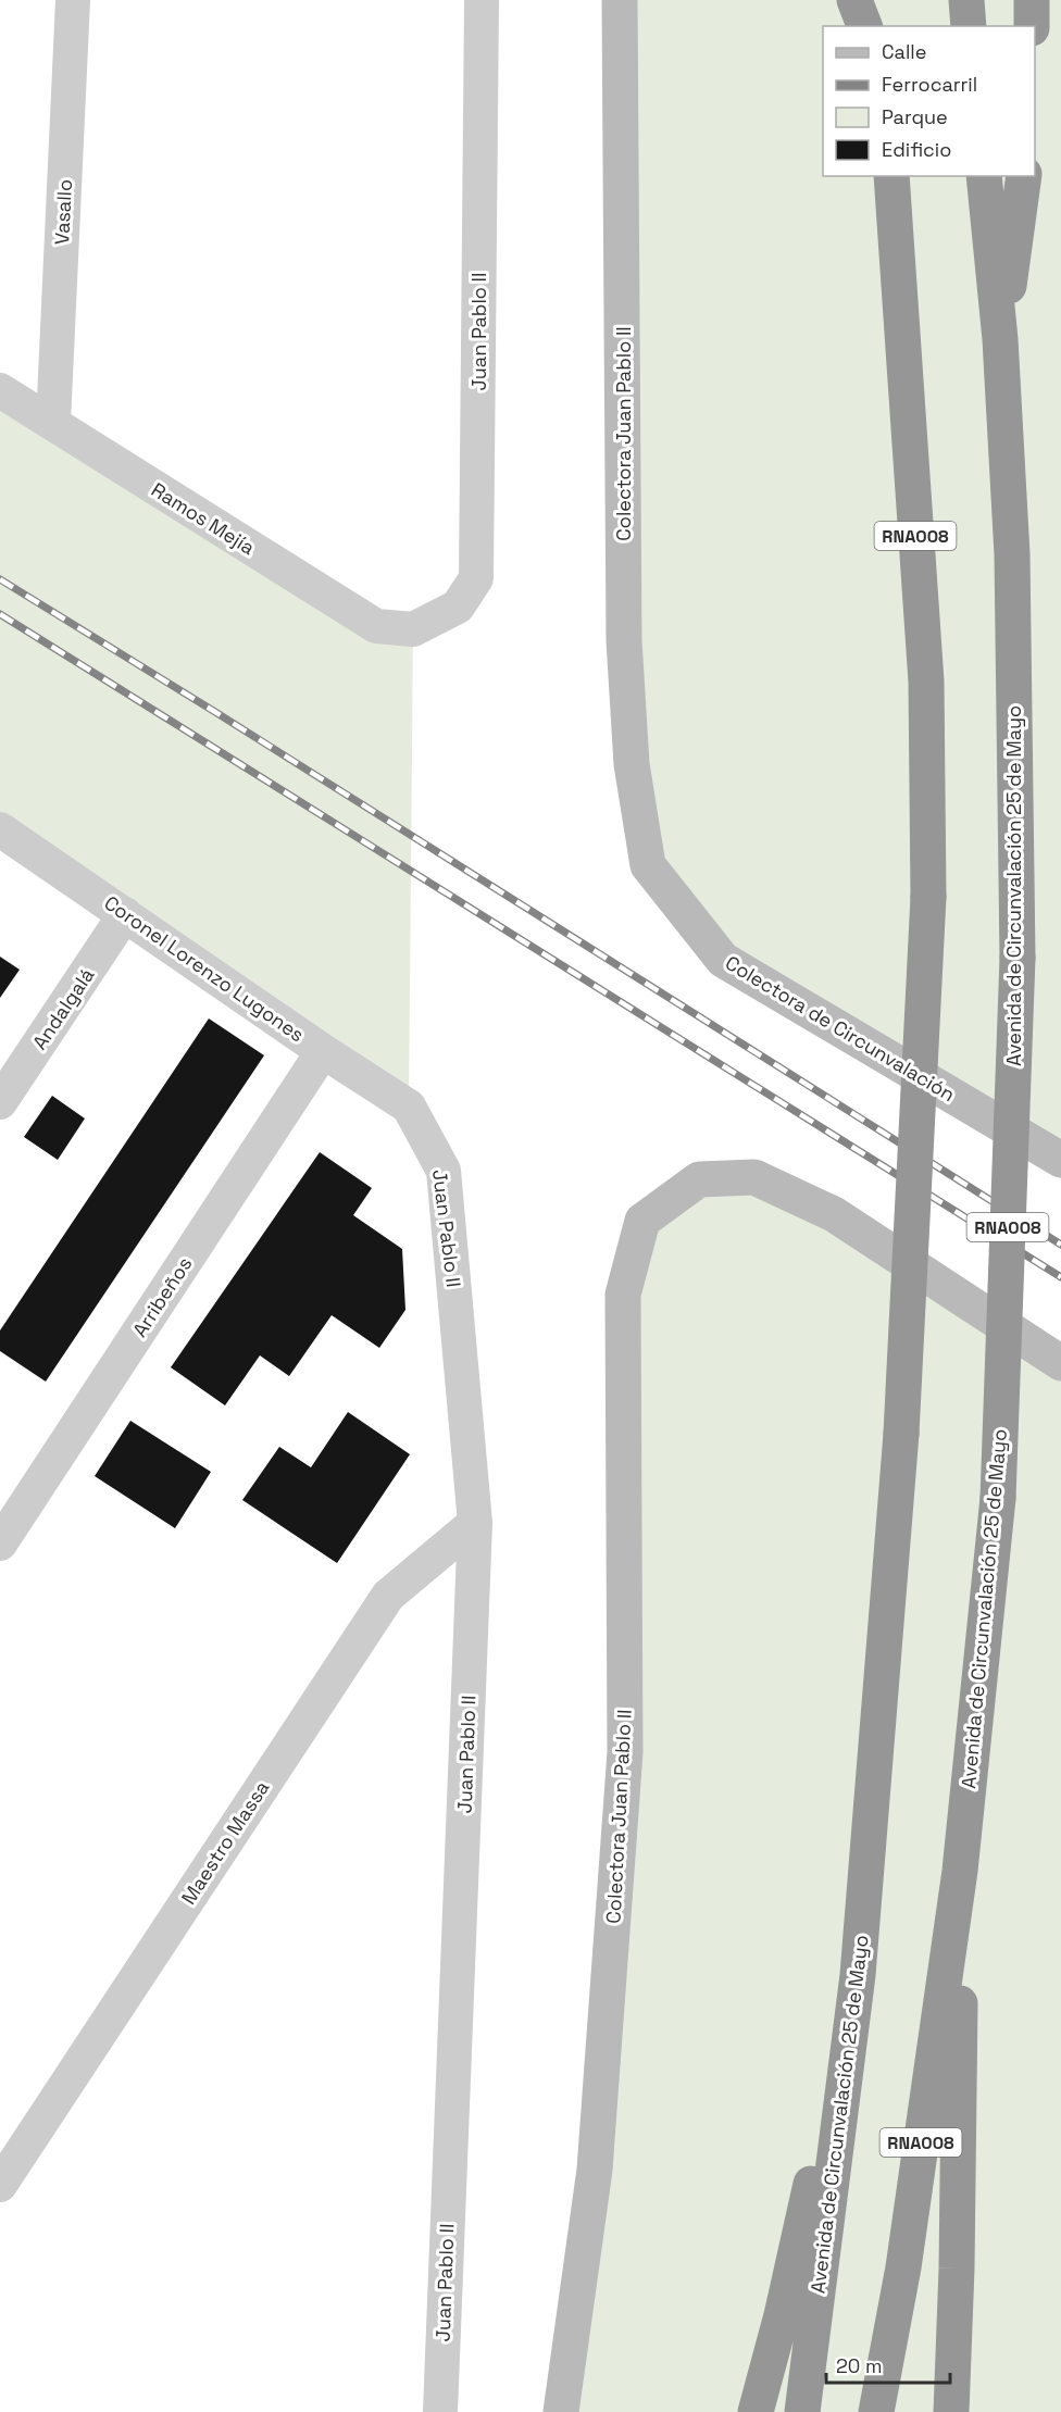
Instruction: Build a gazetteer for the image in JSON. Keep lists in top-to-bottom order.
{
  "streets": {
    "highway": ["RNA008", "Avenida de Circunvalación 25 de Mayo"],
    "main road": ["Colectora Juan Pablo II", "Colectora de Circunvalación"],
    "street": [
      "Vasallo",
      "Juan Pablo II",
      "Ramos Mejía",
      "Coronel Lorenzo Lugones",
      "Andalgalá",
      "Arribeños",
      "Maestro Massa"
    ]
  },
  "crossings": [
    ["Vasallo", "Ramos Mejía"],
    ["Juan Pablo II", "Ramos Mejía"],
    ["Juan Pablo II", "Coronel Lorenzo Lugones"],
    ["Juan Pablo II", "Maestro Massa"],
    ["Colectora Juan Pablo II", "Colectora de Circunvalación"],
    ["Coronel Lorenzo Lugones", "Andalgalá"],
    ["Coronel Lorenzo Lugones", "Arribeños"]
  ],
  "legend": [
    "Calle",
    "Ferrocarril",
    "Parque",
    "Edificio"
  ],
  "scale_bar": "20 m"
}
